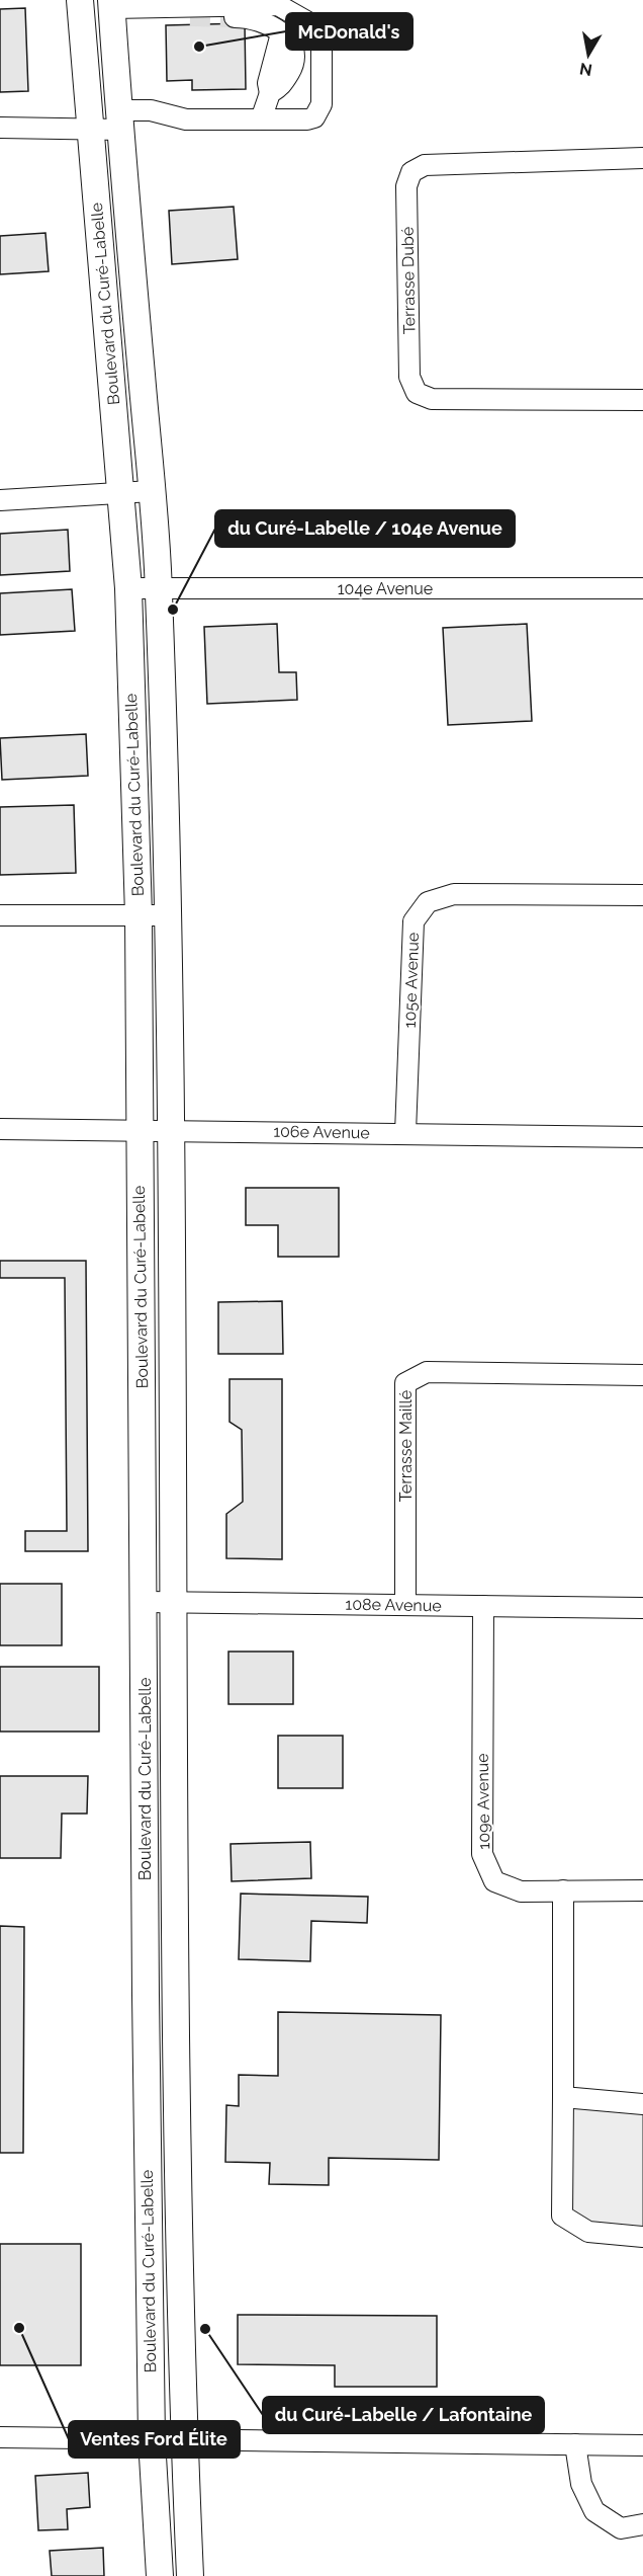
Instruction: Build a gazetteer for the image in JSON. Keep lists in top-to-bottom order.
{
  "streets": {
    "main road": ["Boulevard du Curé-Labelle"],
    "street": [
      "Terrasse Dubé",
      "104e Avenue",
      "105e Avenue",
      "106e Avenue",
      "Terrasse Maillé",
      "108e Avenue",
      "109e Avenue"
    ]
  },
  "crossings": [
    ["Boulevard du Curé-Labelle", "104e Avenue"],
    ["Boulevard du Curé-Labelle", "106e Avenue"],
    ["Boulevard du Curé-Labelle", "108e Avenue"],
    ["105e Avenue", "106e Avenue"],
    ["Terrasse Maillé", "108e Avenue"],
    ["108e Avenue", "109e Avenue"]
  ],
  "places": [
    "McDonald's",
    "du Curé-Labelle / 104e Avenue",
    "Ventes Ford Élite",
    "du Curé-Labelle / Lafontaine"
  ],
  "north": "bottom"
}
